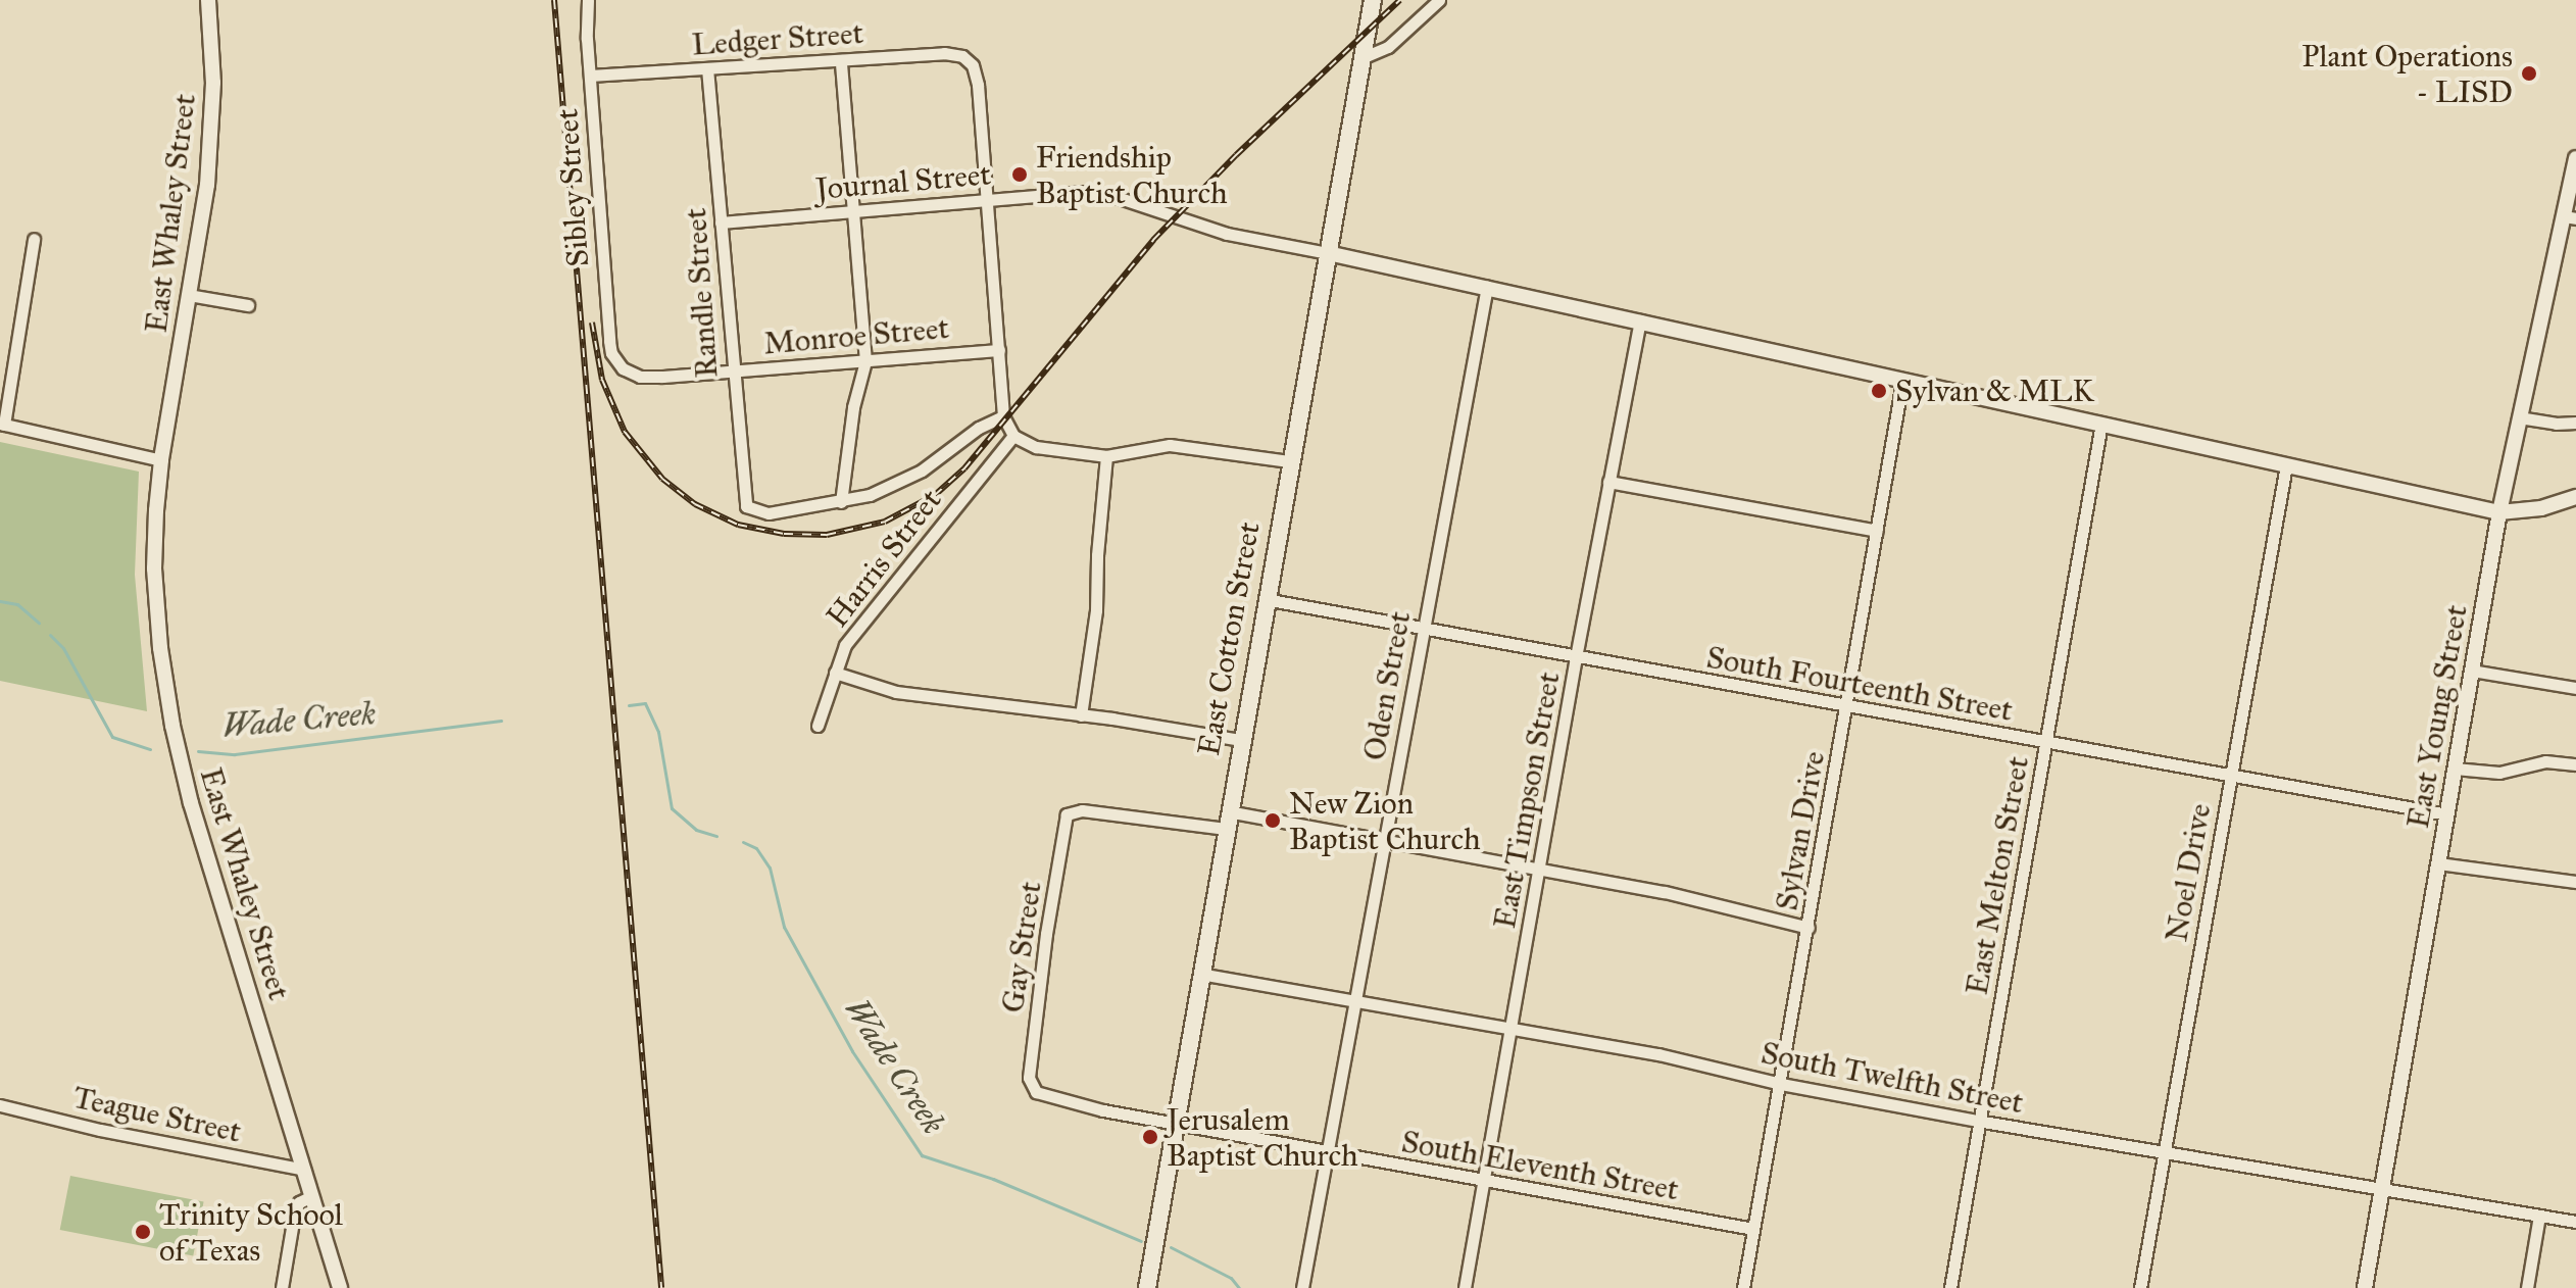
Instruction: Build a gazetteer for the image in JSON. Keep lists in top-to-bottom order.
{
  "streets": {
    "main road": ["East Cotton Street"],
    "street": [
      "Ledger Street",
      "Journal Street",
      "Sibley Street",
      "East Whaley Street",
      "Randle Street",
      "Monroe Street",
      "Harris Street",
      "South Fourteenth Street",
      "Oden Street",
      "East Young Street",
      "East Timpson Street",
      "Sylvan Drive",
      "Noel Drive",
      "East Melton Street",
      "Gay Street",
      "South Twelfth Street",
      "Teague Street",
      "South Eleventh Street"
    ]
  },
  "crossings": [
    ["Ledger Street", "Journal Street"],
    ["Ledger Street", "Sibley Street"],
    ["Ledger Street", "Randle Street"],
    ["Journal Street", "Randle Street"],
    ["Journal Street", "East Cotton Street"],
    ["Sibley Street", "Monroe Street"],
    ["East Whaley Street", "Teague Street"],
    ["Randle Street", "Monroe Street"],
    ["East Cotton Street", "South Fourteenth Street"],
    ["East Cotton Street", "Gay Street"],
    ["East Cotton Street", "South Twelfth Street"],
    ["East Cotton Street", "South Eleventh Street"],
    ["South Fourteenth Street", "Oden Street"],
    ["South Fourteenth Street", "East Young Street"],
    ["South Fourteenth Street", "East Timpson Street"],
    ["South Fourteenth Street", "Sylvan Drive"],
    ["South Fourteenth Street", "Noel Drive"],
    ["South Fourteenth Street", "East Melton Street"],
    ["Oden Street", "South Twelfth Street"],
    ["Oden Street", "South Eleventh Street"],
    ["East Young Street", "South Twelfth Street"],
    ["East Timpson Street", "South Twelfth Street"],
    ["East Timpson Street", "South Eleventh Street"],
    ["Sylvan Drive", "South Twelfth Street"],
    ["Sylvan Drive", "South Eleventh Street"],
    ["Noel Drive", "South Twelfth Street"],
    ["East Melton Street", "South Twelfth Street"],
    ["Gay Street", "South Eleventh Street"]
  ],
  "water": ["Wade Creek"],
  "places": [
    "Plant Operations - LISD",
    "Friendship Baptist Church",
    "Sylvan & MLK",
    "New Zion Baptist Church",
    "Jerusalem Baptist Church",
    "Trinity School of Texas"
  ]
}
